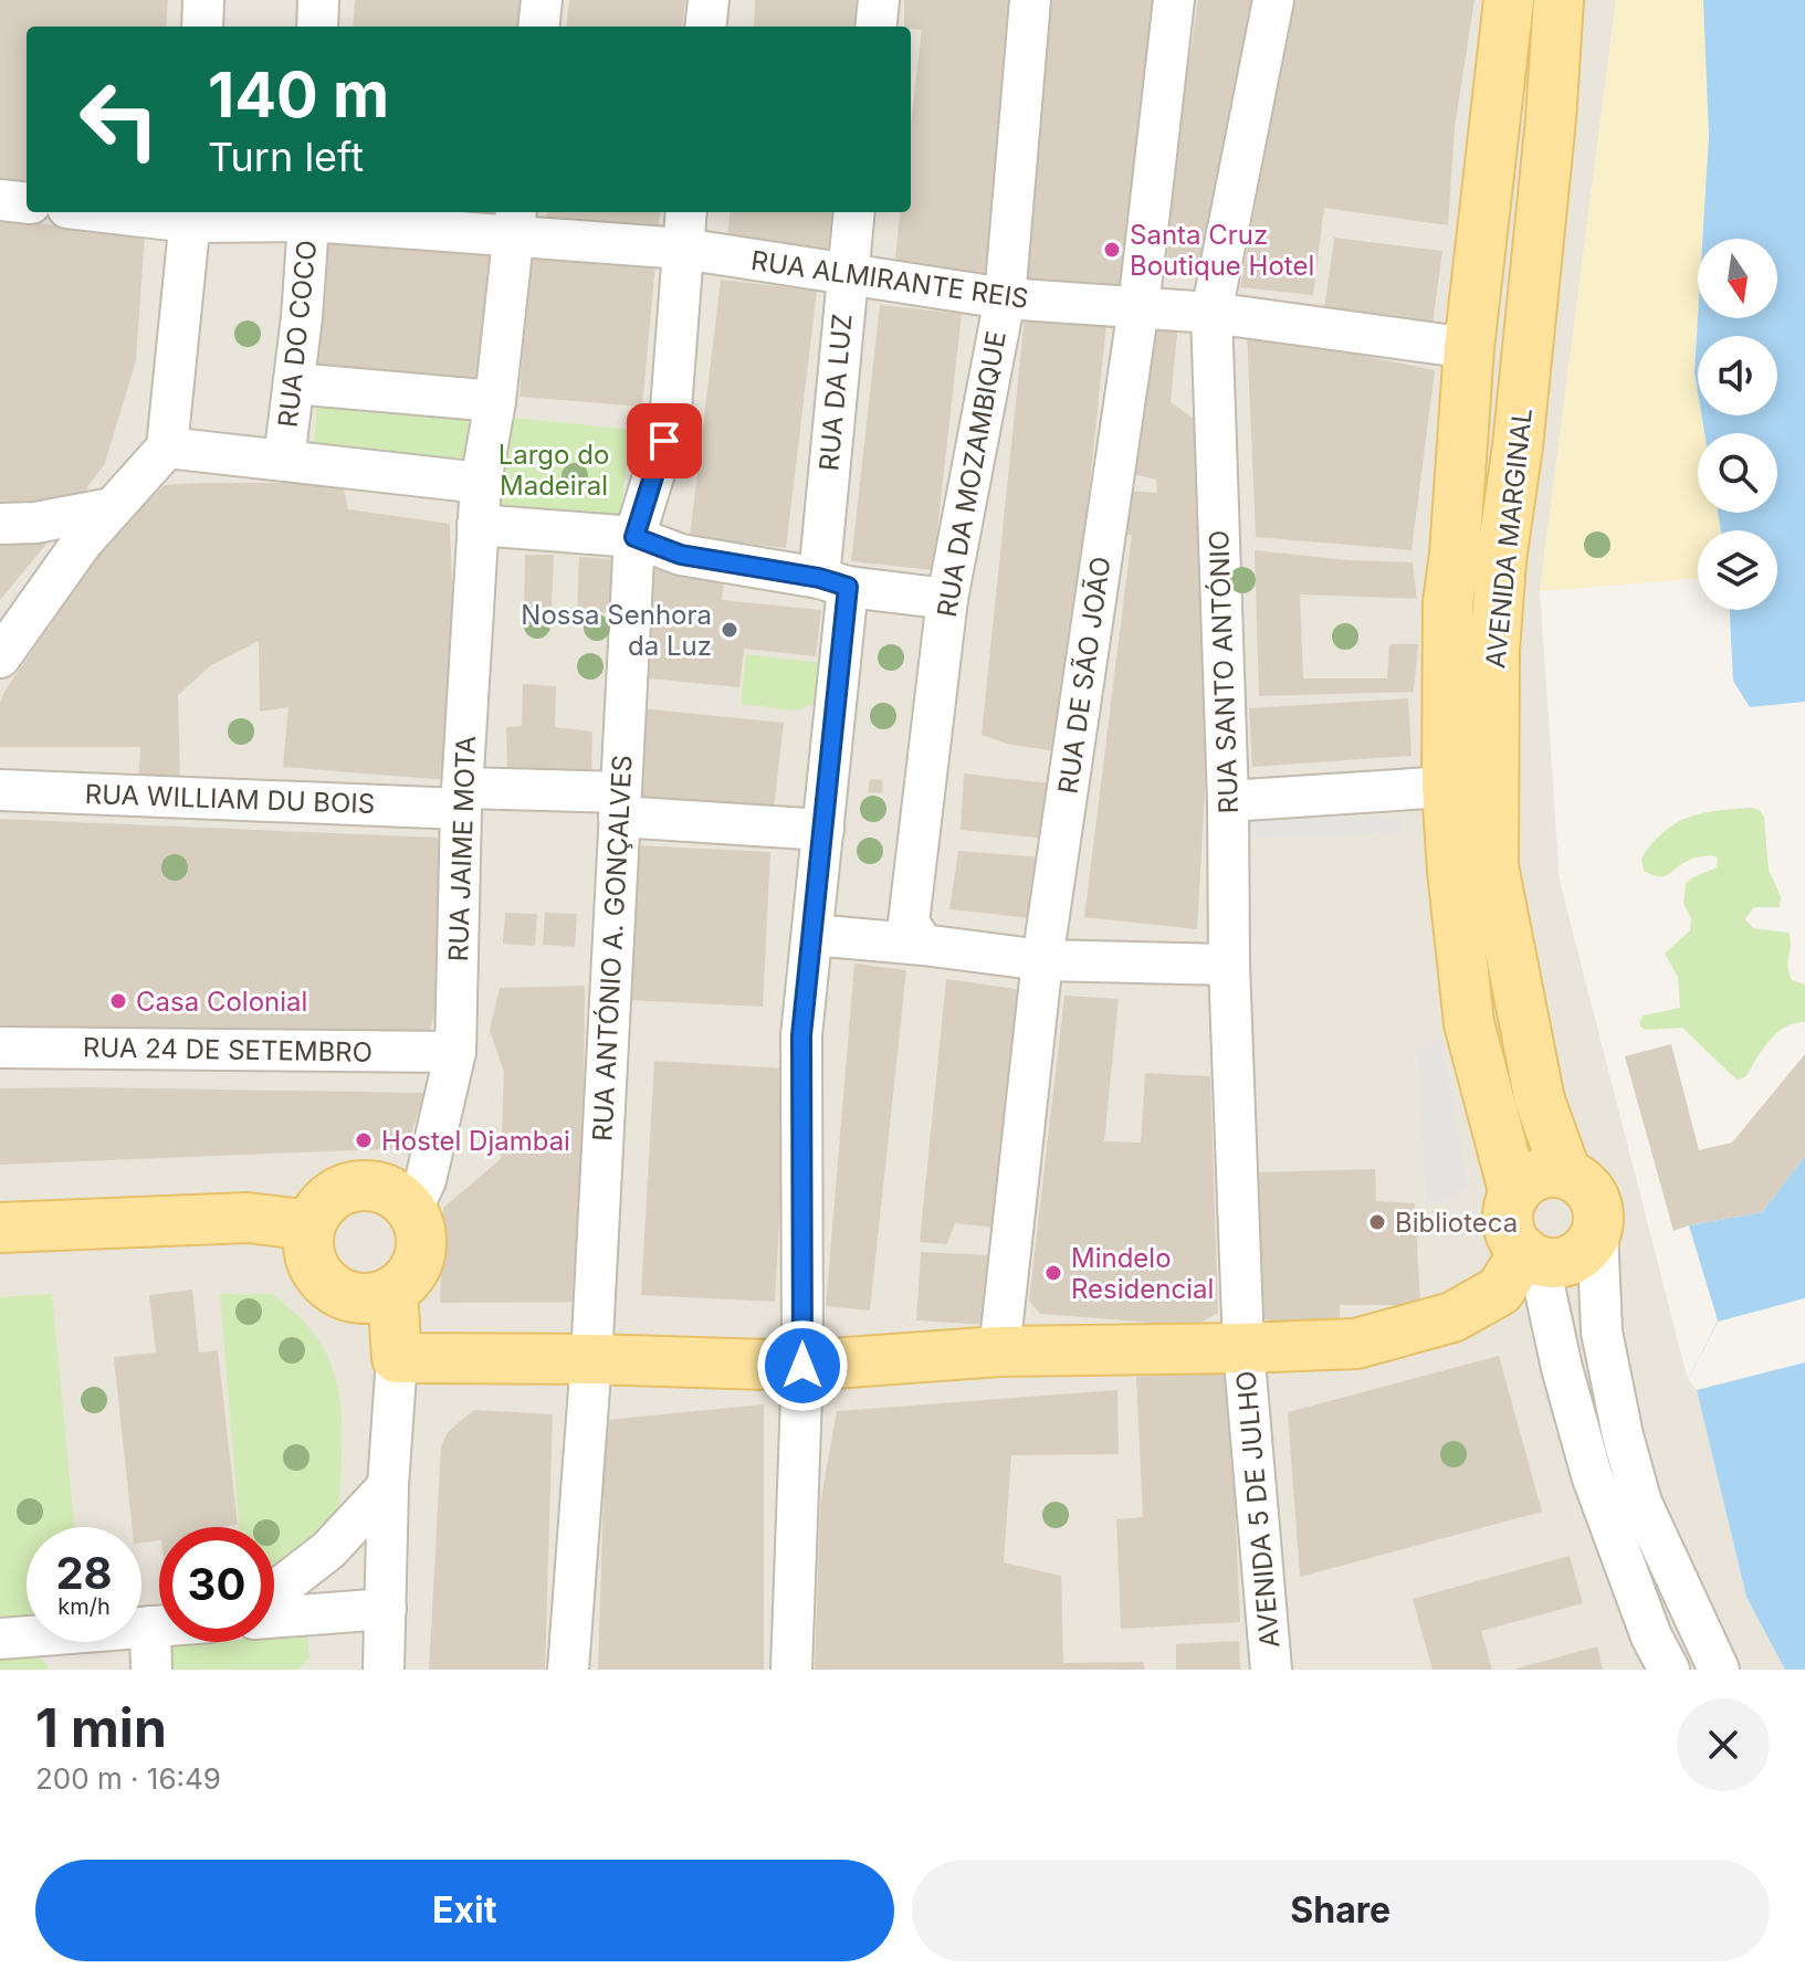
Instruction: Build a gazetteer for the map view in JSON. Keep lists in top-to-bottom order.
{
  "streets": {
    "main road": ["AVENIDA MARGINAL"],
    "street": [
      "RUA ALMIRANTE REIS",
      "RUA DO COCO",
      "RUA DA LUZ",
      "RUA DA MOZAMBIQUE",
      "RUA SANTO ANTÓNIO",
      "RUA DE SÃO JOÃO",
      "RUA WILLIAM DU BOIS",
      "RUA JAIME MOTA",
      "RUA ANTÓNIO A. GONÇALVES",
      "RUA 24 DE SETEMBRO",
      "AVENIDA 5 DE JULHO"
    ]
  },
  "crossings": [
    ["RUA ALMIRANTE REIS", "RUA DO COCO"],
    ["RUA ALMIRANTE REIS", "RUA DA LUZ"],
    ["RUA ALMIRANTE REIS", "RUA DA MOZAMBIQUE"],
    ["RUA ALMIRANTE REIS", "AVENIDA MARGINAL"],
    ["RUA ALMIRANTE REIS", "RUA SANTO ANTÓNIO"],
    ["RUA ALMIRANTE REIS", "RUA DE SÃO JOÃO"],
    ["RUA ALMIRANTE REIS", "RUA JAIME MOTA"],
    ["RUA ALMIRANTE REIS", "RUA ANTÓNIO A. GONÇALVES"],
    ["RUA DA LUZ", "RUA WILLIAM DU BOIS"],
    ["RUA SANTO ANTÓNIO", "AVENIDA 5 DE JULHO"],
    ["RUA WILLIAM DU BOIS", "RUA JAIME MOTA"],
    ["RUA WILLIAM DU BOIS", "RUA ANTÓNIO A. GONÇALVES"],
    ["RUA JAIME MOTA", "RUA 24 DE SETEMBRO"]
  ],
  "parks": ["Largo do Madeiral"],
  "places": [
    "Santa Cruz Boutique Hotel",
    "Nossa Senhora da Luz",
    "Casa Colonial",
    "Hostel Djambai",
    "Biblioteca",
    "Mindelo Residencial"
  ],
  "north": "bottom",
  "page": {
    "turn": ["140 m", "Turn left"],
    "speed": "28 km/h",
    "limit": "30",
    "heading": ["1 min", "200 m · 16:49"],
    "buttons": ["Exit", "Share"]
  }
}
